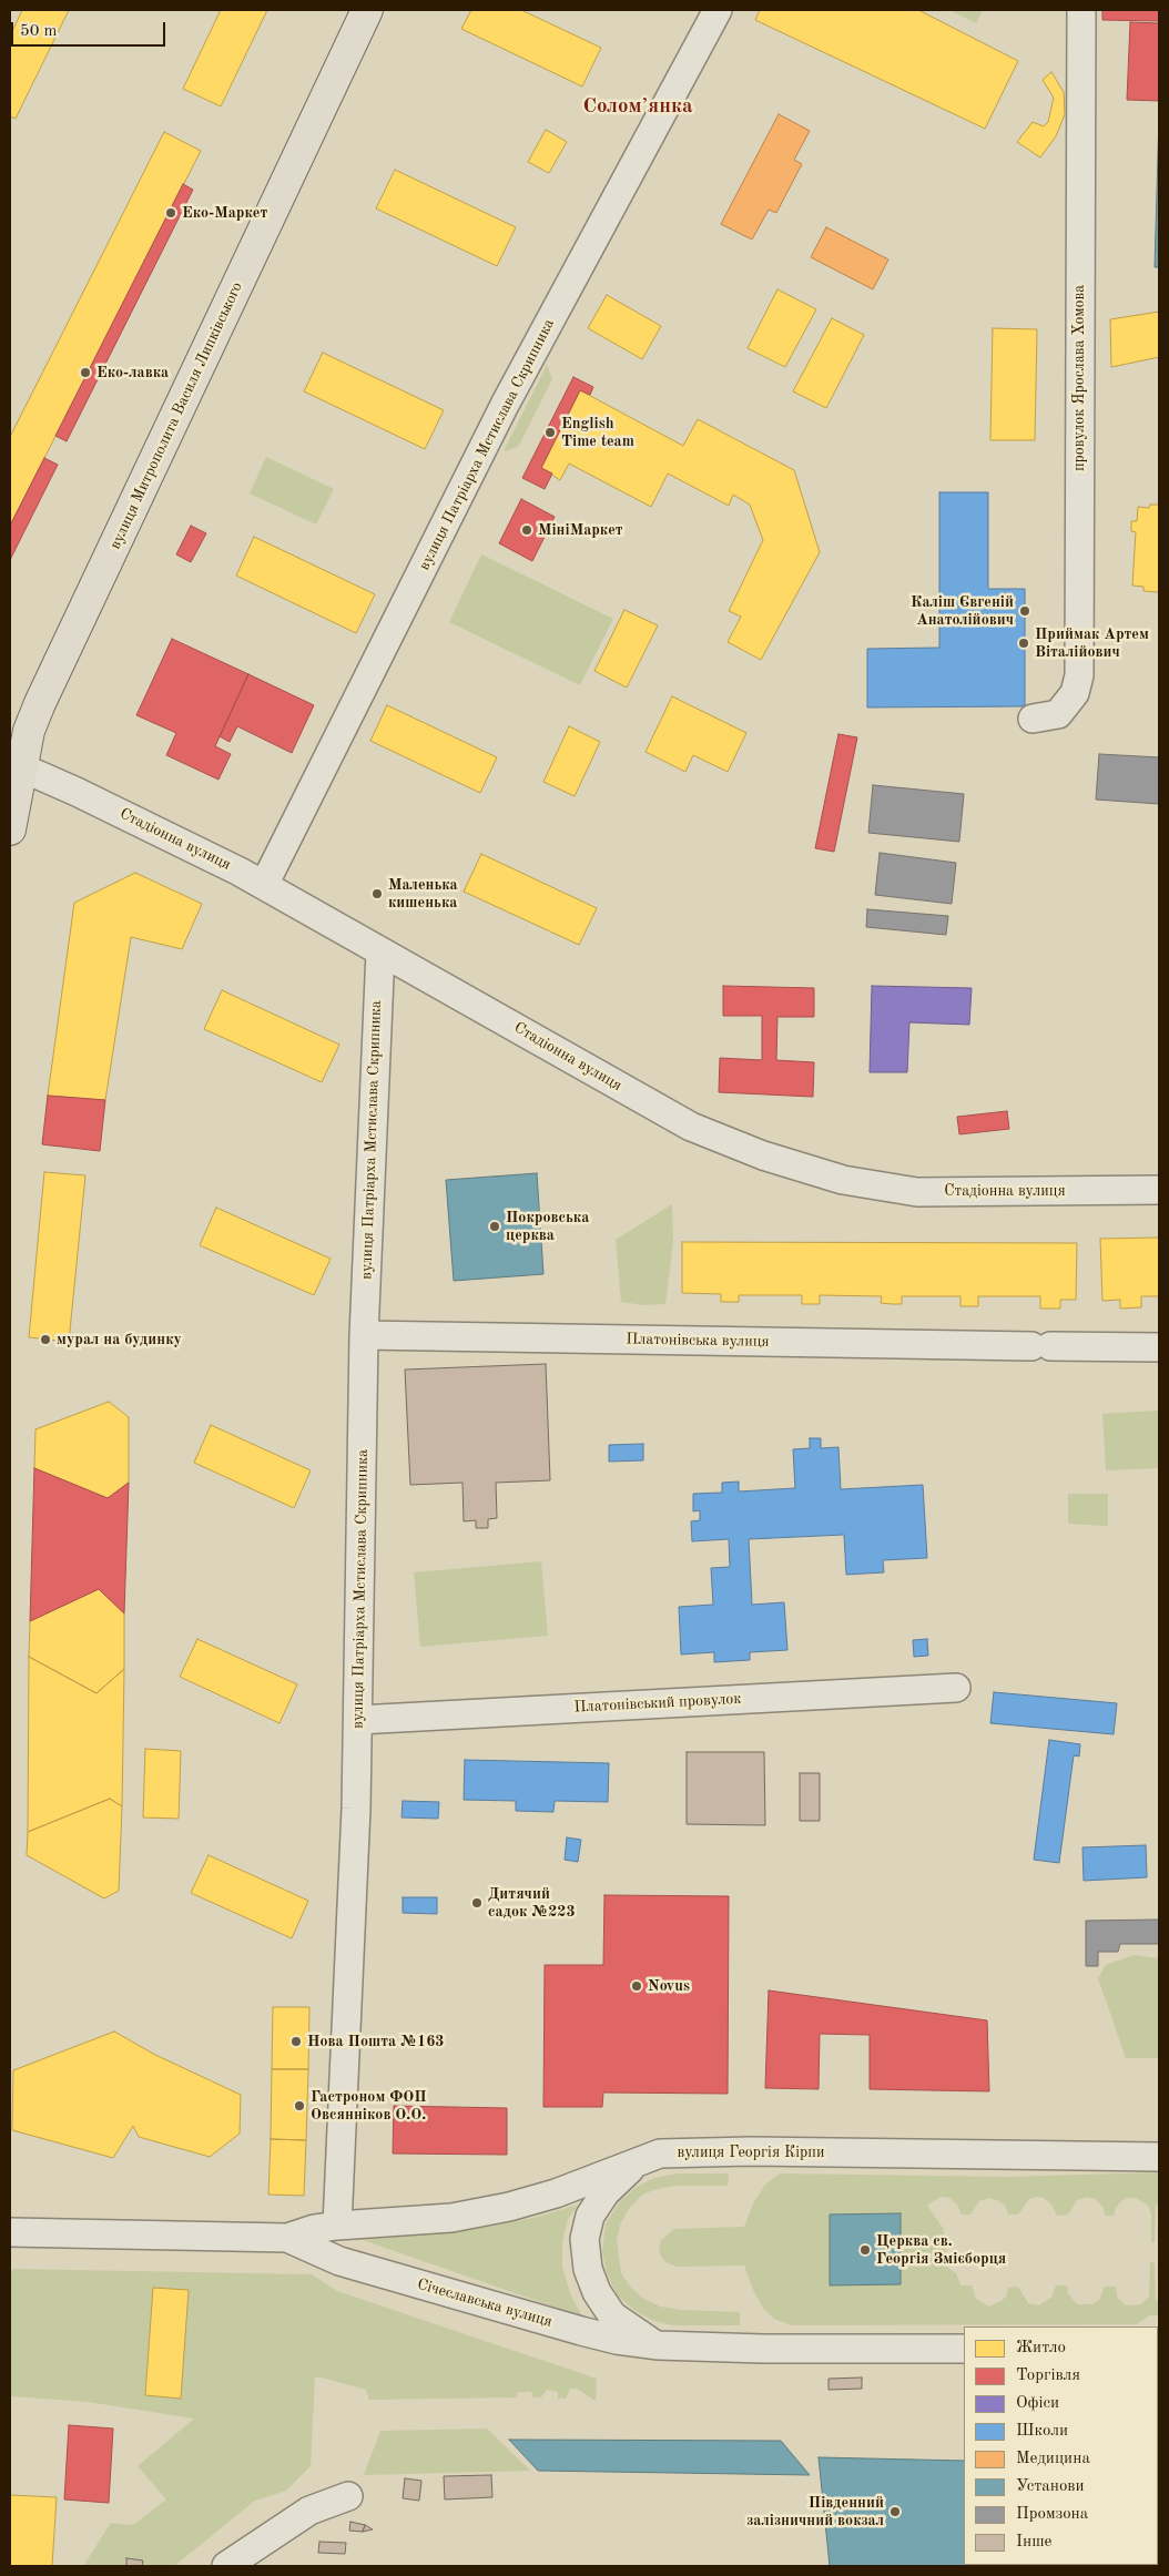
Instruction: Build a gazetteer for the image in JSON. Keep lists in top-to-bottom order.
{
  "streets": {
    "main road": ["вулиця Митрополита Василя Липківського"],
    "street": [
      "провулок Ярослава Хомова",
      "вулиця Патріарха Мстислава Скрипника",
      "Стадіонна вулиця",
      "Платонівська вулиця",
      "Платонівський провулок",
      "вулиця Георгія Кірпи",
      "Січеславська вулиця"
    ]
  },
  "crossings": [
    ["вулиця Митрополита Василя Липківського", "Стадіонна вулиця"],
    ["вулиця Патріарха Мстислава Скрипника", "Стадіонна вулиця"],
    ["вулиця Патріарха Мстислава Скрипника", "Платонівська вулиця"],
    ["вулиця Патріарха Мстислава Скрипника", "Платонівський провулок"],
    ["вулиця Патріарха Мстислава Скрипника", "вулиця Георгія Кірпи"],
    ["вулиця Георгія Кірпи", "Січеславська вулиця"]
  ],
  "districts": ["Соломʼянка"],
  "places": [
    "Еко-Маркет",
    "Еко-лавка",
    "English Time team",
    "МініМаркет",
    "Каліш Євгеній Анатолійович",
    "Приймак Артем Віталійович",
    "Маленька кишенька",
    "Покровська церква",
    "мурал на будинку",
    "Дитячий садок №223",
    "Novus",
    "Нова Пошта №163",
    "Гастроном ФОП Овсянніков О.О.",
    "Церква св. Георгія Змієборця",
    "Південний залізничний вокзал"
  ],
  "legend": [
    "Житло",
    "Торгівля",
    "Офіси",
    "Школи",
    "Медицина",
    "Установи",
    "Промзона",
    "Інше"
  ],
  "scale_bar": "50 m"
}
